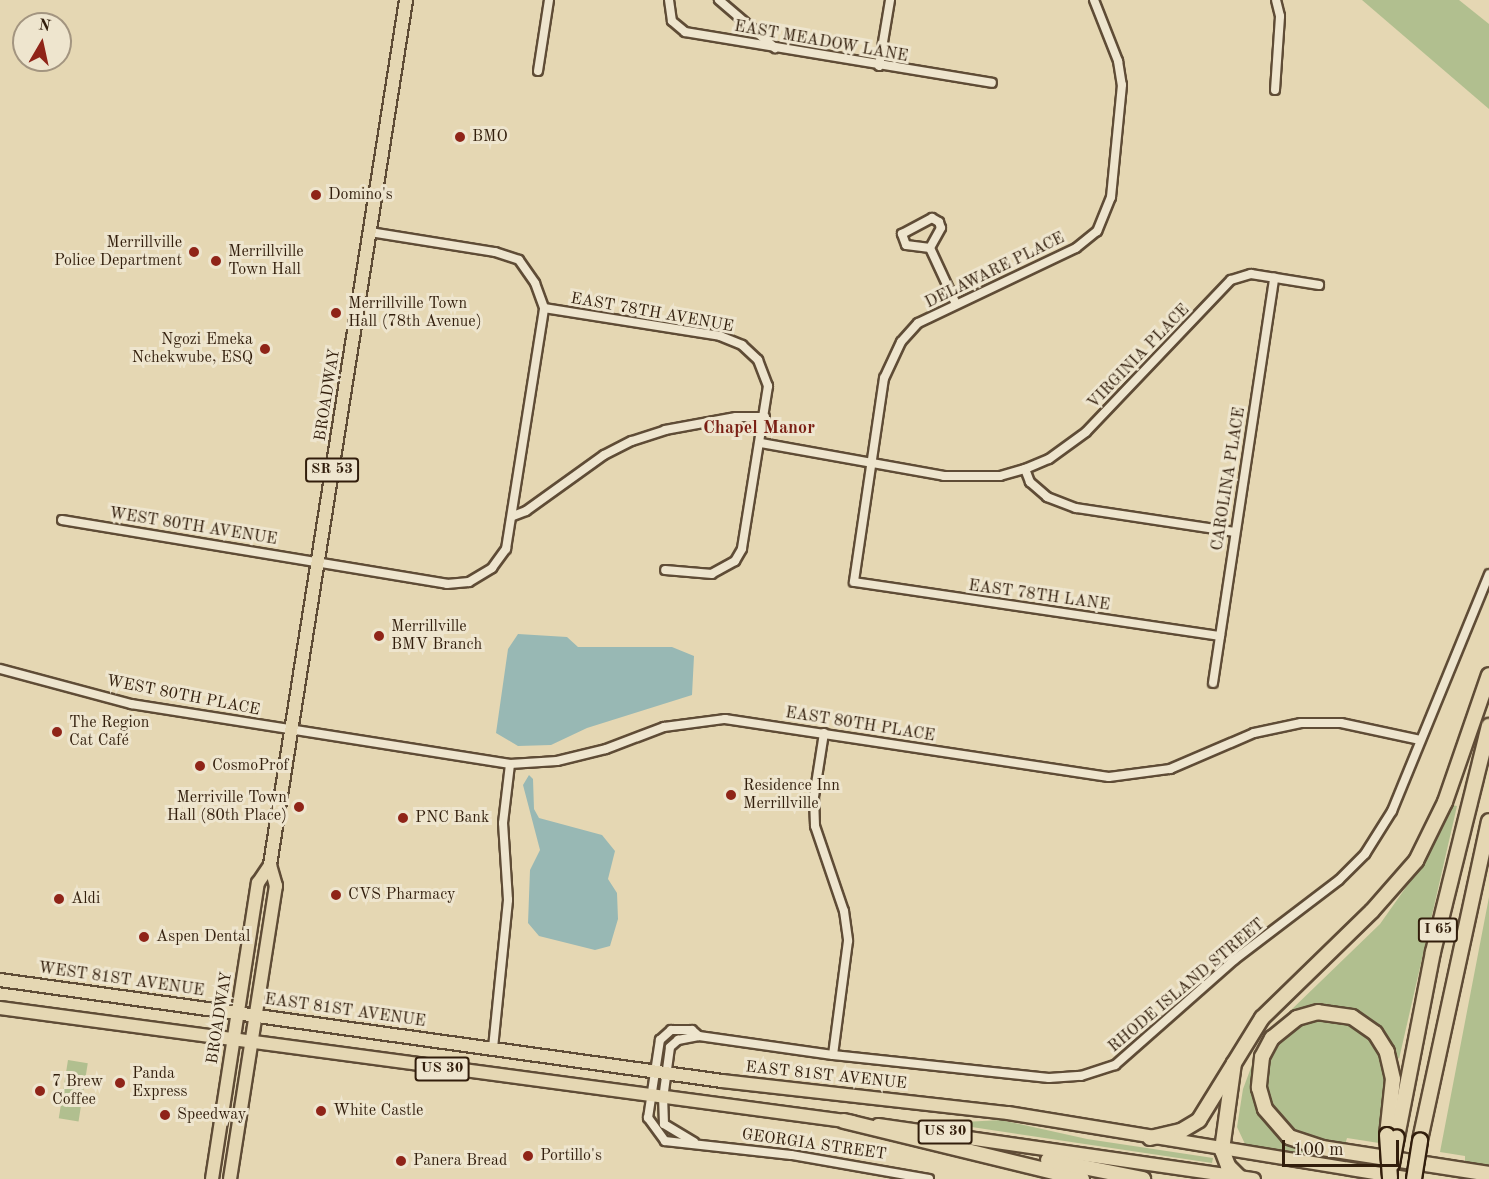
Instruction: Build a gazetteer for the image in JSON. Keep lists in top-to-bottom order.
{
  "streets": {
    "highway": ["I 65"],
    "main road": [
      "BROADWAY",
      "SR 53",
      "WEST 81ST AVENUE",
      "EAST 81ST AVENUE",
      "US 30"
    ],
    "street": [
      "EAST MEADOW LANE",
      "DELAWARE PLACE",
      "EAST 78TH AVENUE",
      "VIRGINIA PLACE",
      "CAROLINA PLACE",
      "WEST 80TH AVENUE",
      "EAST 78TH LANE",
      "WEST 80TH PLACE",
      "EAST 80TH PLACE",
      "RHODE ISLAND STREET",
      "GEORGIA STREET"
    ]
  },
  "crossings": [
    ["DELAWARE PLACE", "VIRGINIA PLACE"],
    ["DELAWARE PLACE", "EAST 78TH LANE"],
    ["VIRGINIA PLACE", "CAROLINA PLACE"],
    ["BROADWAY", "WEST 80TH AVENUE"],
    ["BROADWAY", "WEST 80TH PLACE"],
    ["BROADWAY", "EAST 80TH PLACE"],
    ["BROADWAY", "WEST 81ST AVENUE"],
    ["BROADWAY", "EAST 81ST AVENUE"],
    ["BROADWAY", "US 30"],
    ["CAROLINA PLACE", "EAST 78TH LANE"],
    ["WEST 80TH PLACE", "EAST 80TH PLACE"],
    ["EAST 80TH PLACE", "RHODE ISLAND STREET"],
    ["I 65", "EAST 81ST AVENUE"],
    ["WEST 81ST AVENUE", "EAST 81ST AVENUE"],
    ["RHODE ISLAND STREET", "EAST 81ST AVENUE"],
    ["RHODE ISLAND STREET", "US 30"],
    ["RHODE ISLAND STREET", "GEORGIA STREET"],
    ["US 30", "GEORGIA STREET"]
  ],
  "districts": ["Chapel Manor"],
  "places": [
    "BMO",
    "Domino's",
    "Merrillville Police Department",
    "Merrillville Town Hall",
    "Merrillville Town Hall (78th Avenue)",
    "Ngozi Emeka Nchekwube, ESQ",
    "Merrillville BMV Branch",
    "The Region Cat Café",
    "CosmoProf",
    "Residence Inn Merrillville",
    "Merriville Town Hall (80th Place)",
    "PNC Bank",
    "CVS Pharmacy",
    "Aldi",
    "Aspen Dental",
    "Panda Express",
    "7 Brew Coffee",
    "White Castle",
    "Speedway",
    "Portillo's",
    "Panera Bread"
  ],
  "scale_bar": "100 m",
  "north": "top"
}
